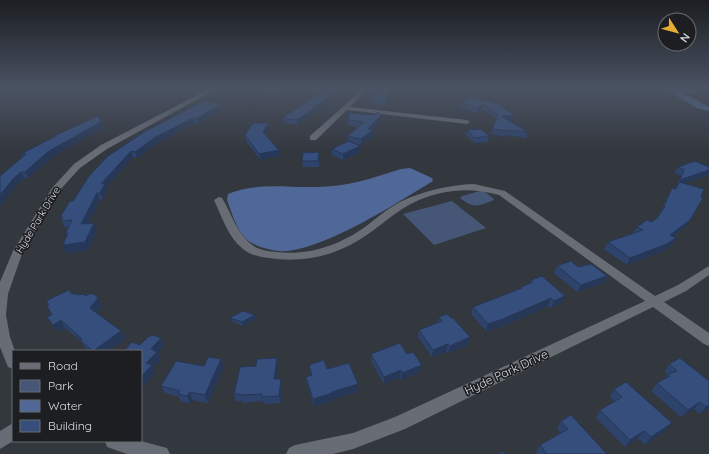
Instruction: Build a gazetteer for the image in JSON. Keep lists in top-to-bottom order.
{
  "streets": {
    "street": ["Hyde Park Drive"]
  },
  "legend": [
    "Road",
    "Park",
    "Water",
    "Building"
  ],
  "north": "bottom right"
}
